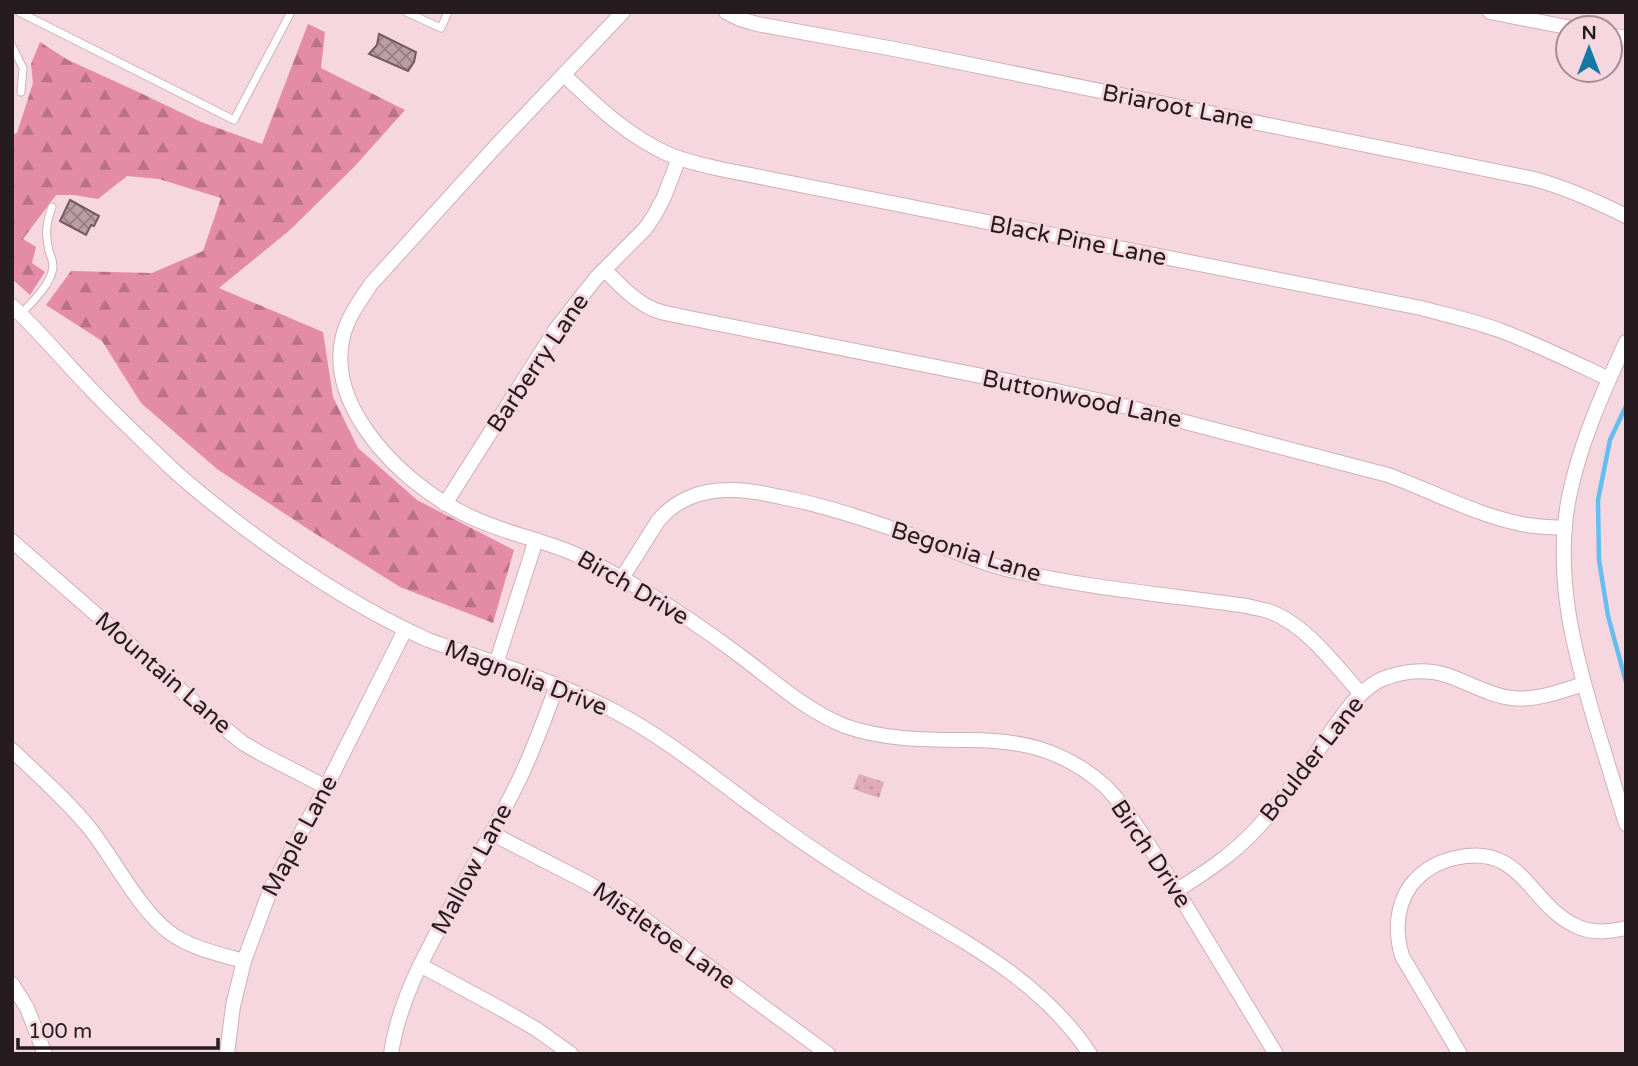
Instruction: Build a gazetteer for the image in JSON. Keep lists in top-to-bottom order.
{
  "streets": {
    "street": [
      "Briaroot Lane",
      "Black Pine Lane",
      "Barberry Lane",
      "Buttonwood Lane",
      "Begonia Lane",
      "Birch Drive",
      "Mountain Lane",
      "Magnolia Drive",
      "Boulder Lane",
      "Maple Lane",
      "Mallow Lane",
      "Mistletoe Lane"
    ]
  },
  "crossings": [
    ["Black Pine Lane", "Barberry Lane"],
    ["Black Pine Lane", "Birch Drive"],
    ["Barberry Lane", "Buttonwood Lane"],
    ["Barberry Lane", "Birch Drive"],
    ["Begonia Lane", "Birch Drive"],
    ["Begonia Lane", "Boulder Lane"],
    ["Birch Drive", "Boulder Lane"],
    ["Mountain Lane", "Maple Lane"],
    ["Magnolia Drive", "Maple Lane"],
    ["Magnolia Drive", "Mallow Lane"],
    ["Mallow Lane", "Mistletoe Lane"]
  ],
  "scale_bar": "100 m",
  "north": "top"
}
